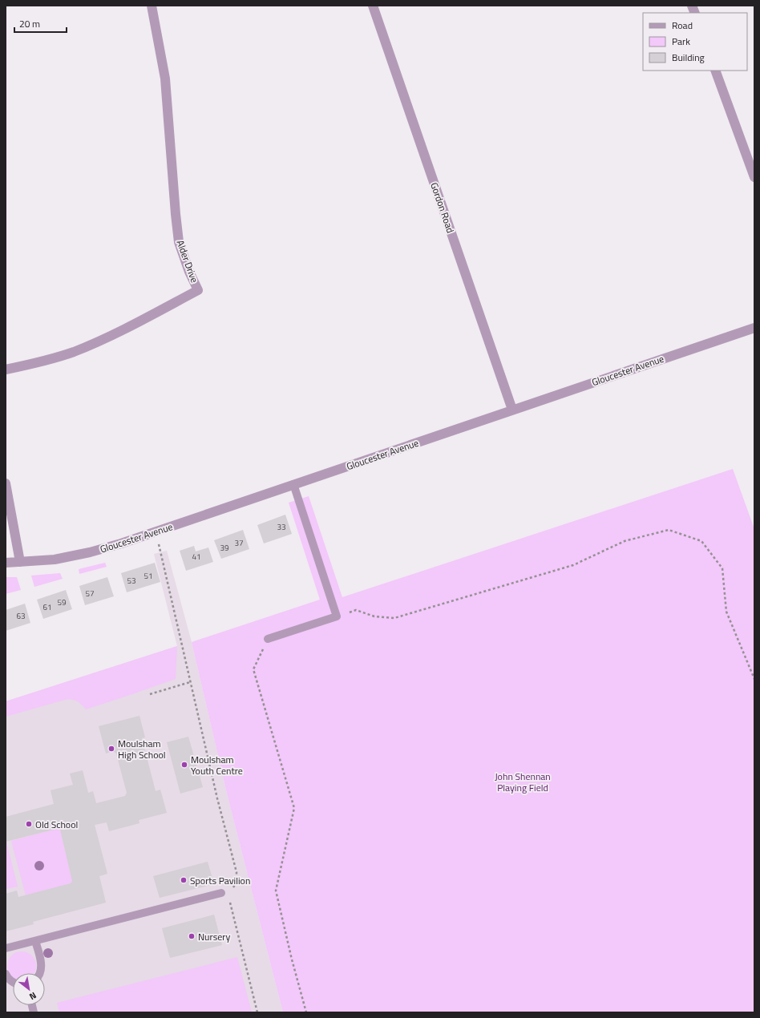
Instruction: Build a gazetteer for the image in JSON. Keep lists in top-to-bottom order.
{
  "streets": {
    "street": ["Gordon Road", "Alder Drive", "Gloucester Avenue"]
  },
  "crossings": [
    ["Gordon Road", "Gloucester Avenue"]
  ],
  "parks": ["John Shennan Playing Field"],
  "places": [
    "Moulsham High School",
    "Moulsham Youth Centre",
    "Old School",
    "Sports Pavilion",
    "Nursery"
  ],
  "house_numbers": [
    "33",
    "37",
    "39",
    "41",
    "51",
    "53",
    "57",
    "59",
    "61",
    "63"
  ],
  "legend": ["Road", "Park", "Building"],
  "scale_bar": "20 m",
  "north": "bottom right"
}
